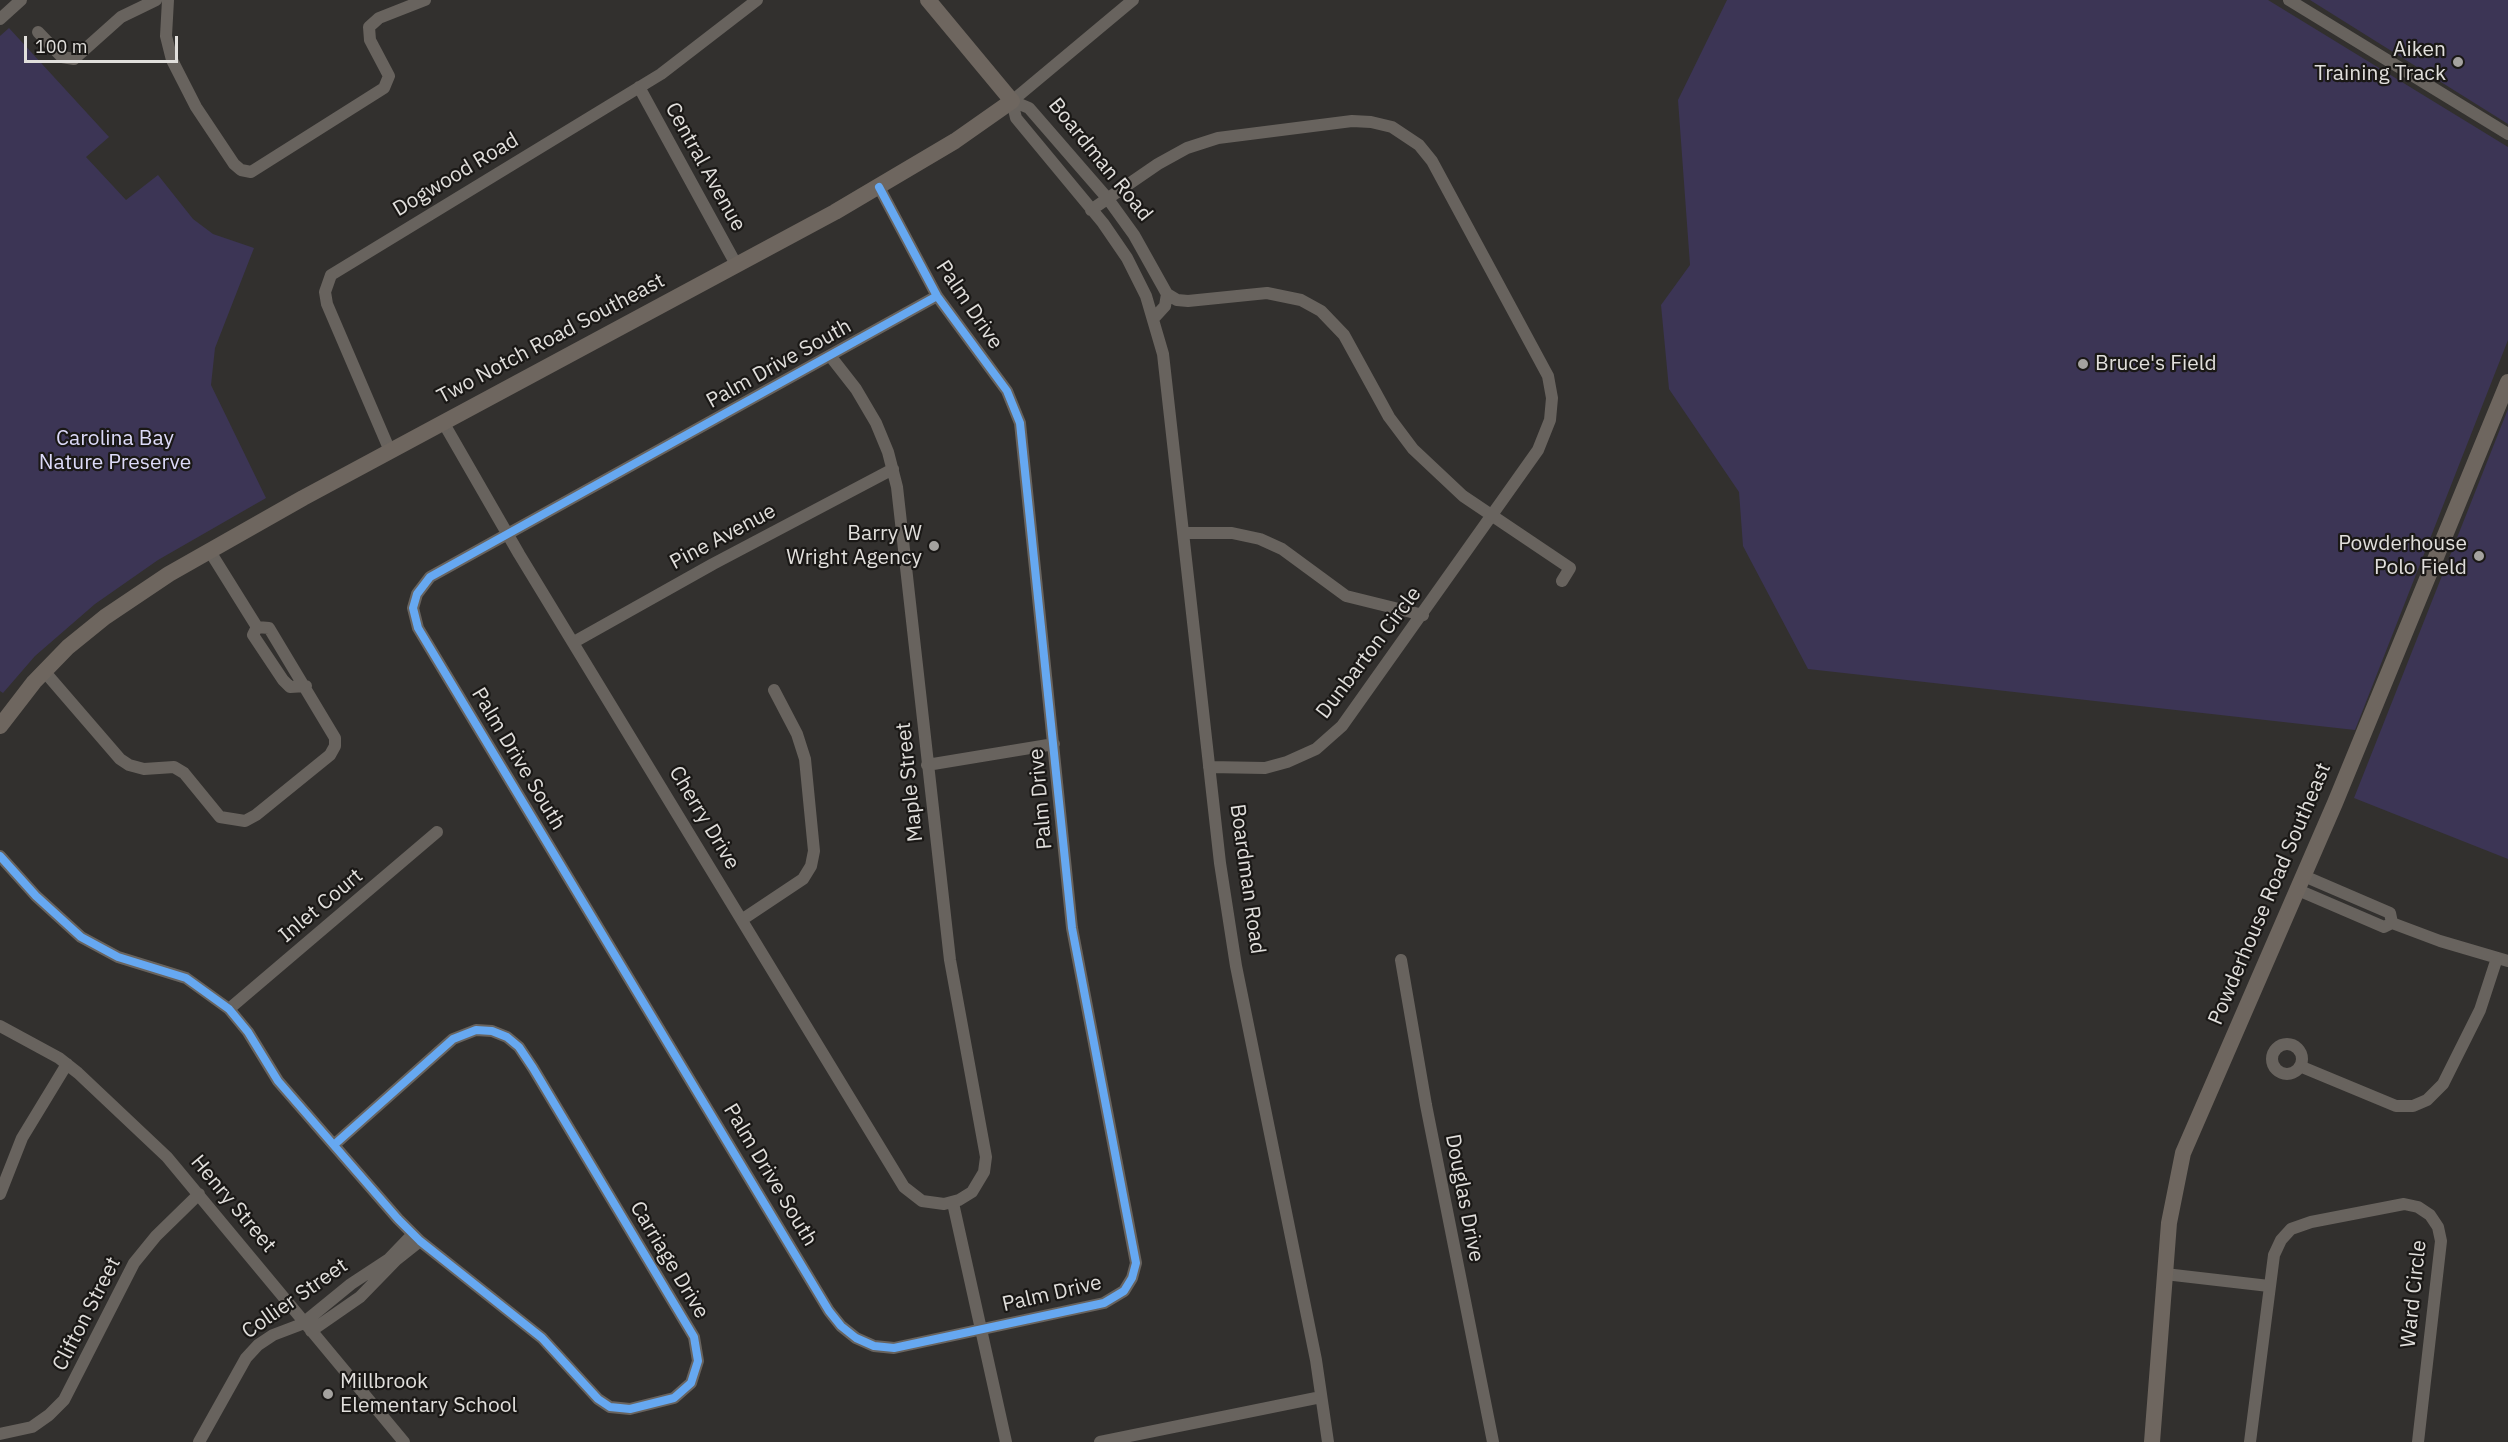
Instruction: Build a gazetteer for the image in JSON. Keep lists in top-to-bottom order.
{
  "streets": {
    "street": [
      "Boardman Road",
      "Central Avenue",
      "Dogwood Road",
      "Palm Drive",
      "Two Notch Road Southeast",
      "Palm Drive South",
      "Pine Avenue",
      "Dunbarton Circle",
      "Maple Street",
      "Cherry Drive",
      "Powderhouse Road Southeast",
      "Inlet Court",
      "Douglas Drive",
      "Henry Street",
      "Carriage Drive",
      "Ward Circle",
      "Collier Street",
      "Clifton Street"
    ]
  },
  "crossings": [
    ["Boardman Road", "Two Notch Road Southeast"],
    ["Boardman Road", "Dunbarton Circle"],
    ["Central Avenue", "Dogwood Road"],
    ["Central Avenue", "Two Notch Road Southeast"],
    ["Dogwood Road", "Two Notch Road Southeast"],
    ["Palm Drive", "Two Notch Road Southeast"],
    ["Palm Drive", "Palm Drive South"],
    ["Two Notch Road Southeast", "Cherry Drive"],
    ["Palm Drive South", "Maple Street"],
    ["Palm Drive South", "Cherry Drive"],
    ["Pine Avenue", "Maple Street"],
    ["Pine Avenue", "Cherry Drive"],
    ["Maple Street", "Cherry Drive"],
    ["Inlet Court", "Carriage Drive"],
    ["Henry Street", "Collier Street"],
    ["Henry Street", "Clifton Street"],
    ["Carriage Drive", "Collier Street"]
  ],
  "parks": ["Carolina Bay Nature Preserve"],
  "places": [
    "Aiken Training Track",
    "Bruce's Field",
    "Barry W Wright Agency",
    "Powderhouse Polo Field",
    "Millbrook Elementary School"
  ],
  "scale_bar": "100 m"
}
